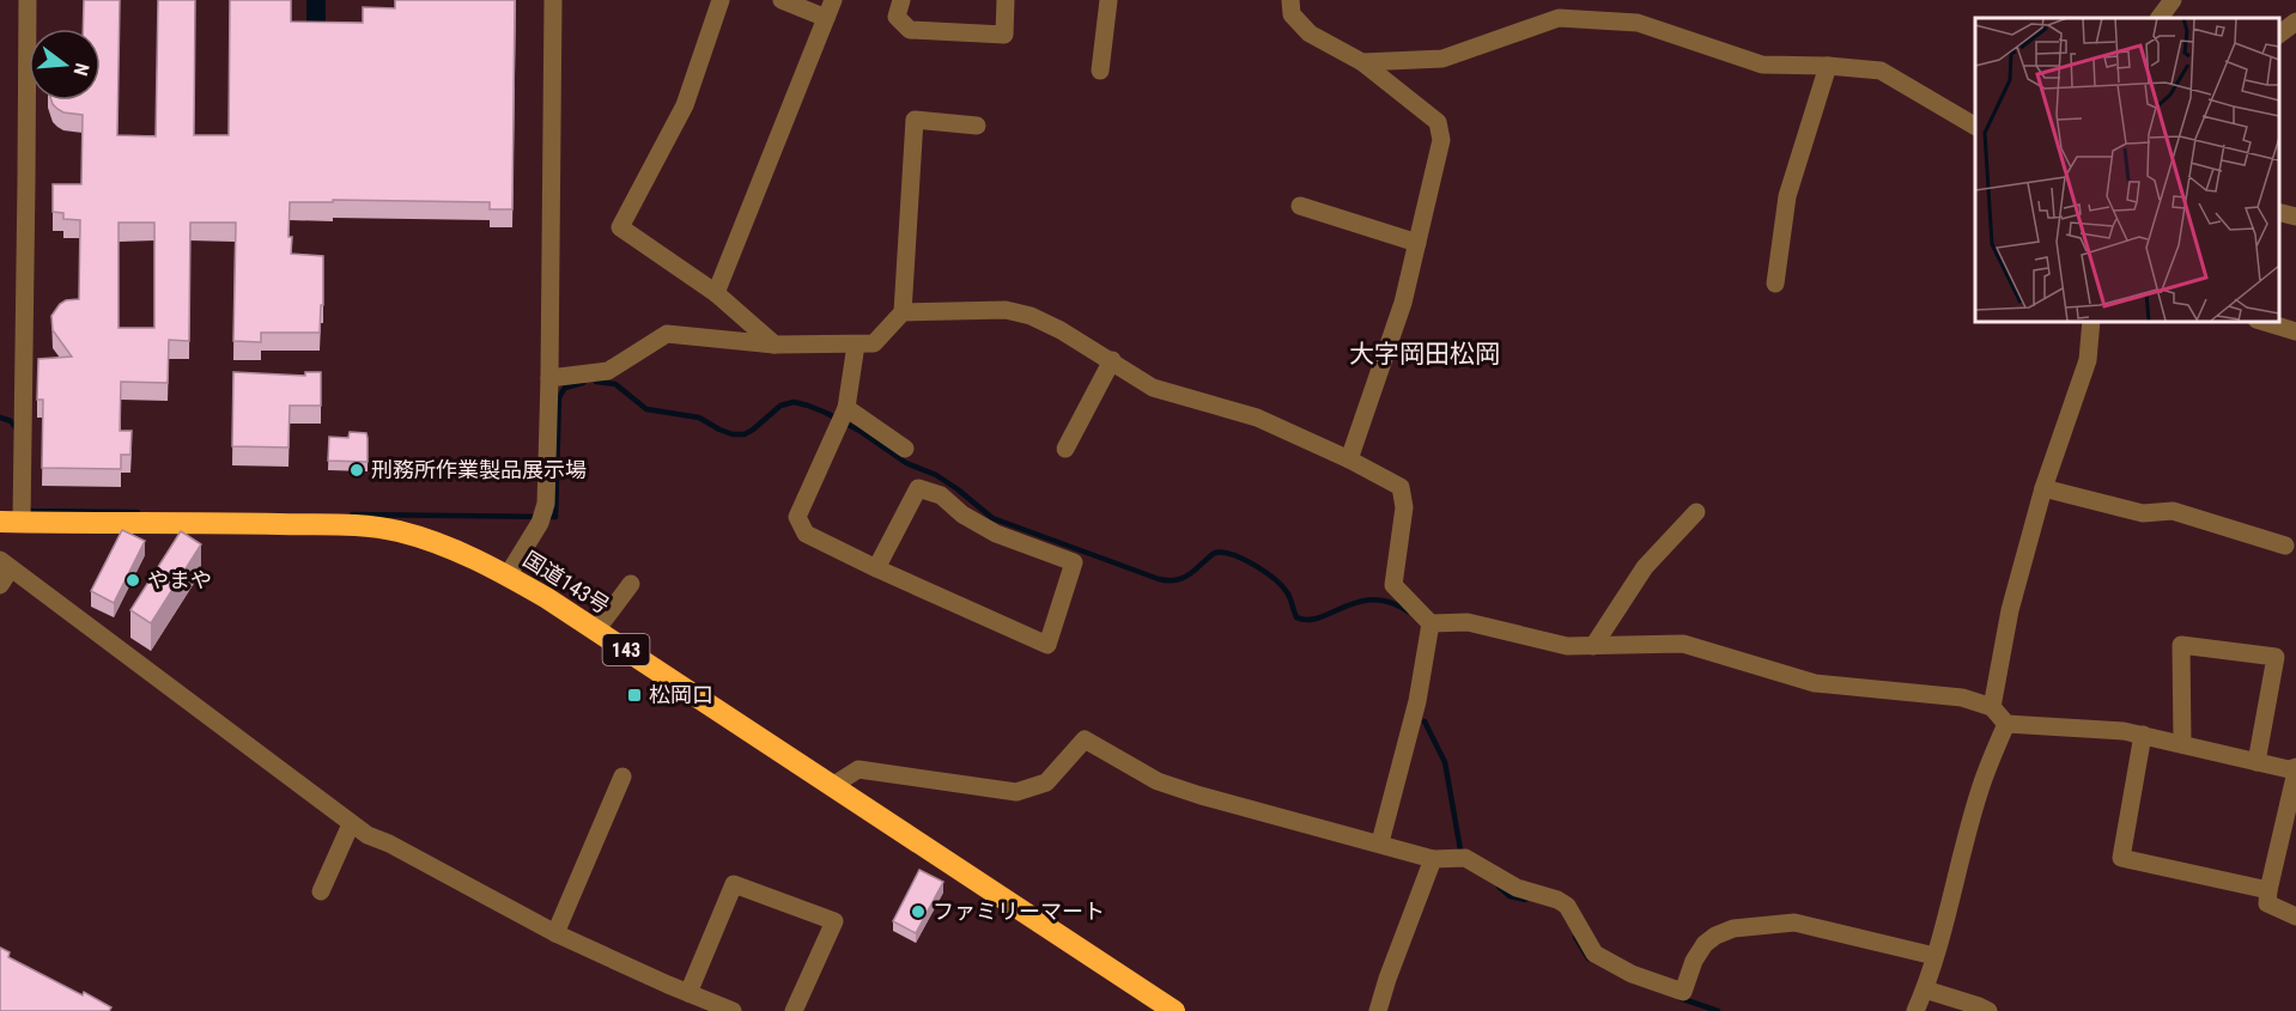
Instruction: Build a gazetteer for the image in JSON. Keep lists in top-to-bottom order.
{
  "streets": {
    "highway": ["国道143号", "143"]
  },
  "districts": ["大字岡田松岡"],
  "places": {
    "other": ["刑務所作業製品展示場", "やまや", "ファミリーマート"],
    "transit": ["松岡口"]
  },
  "north": "right"
}
